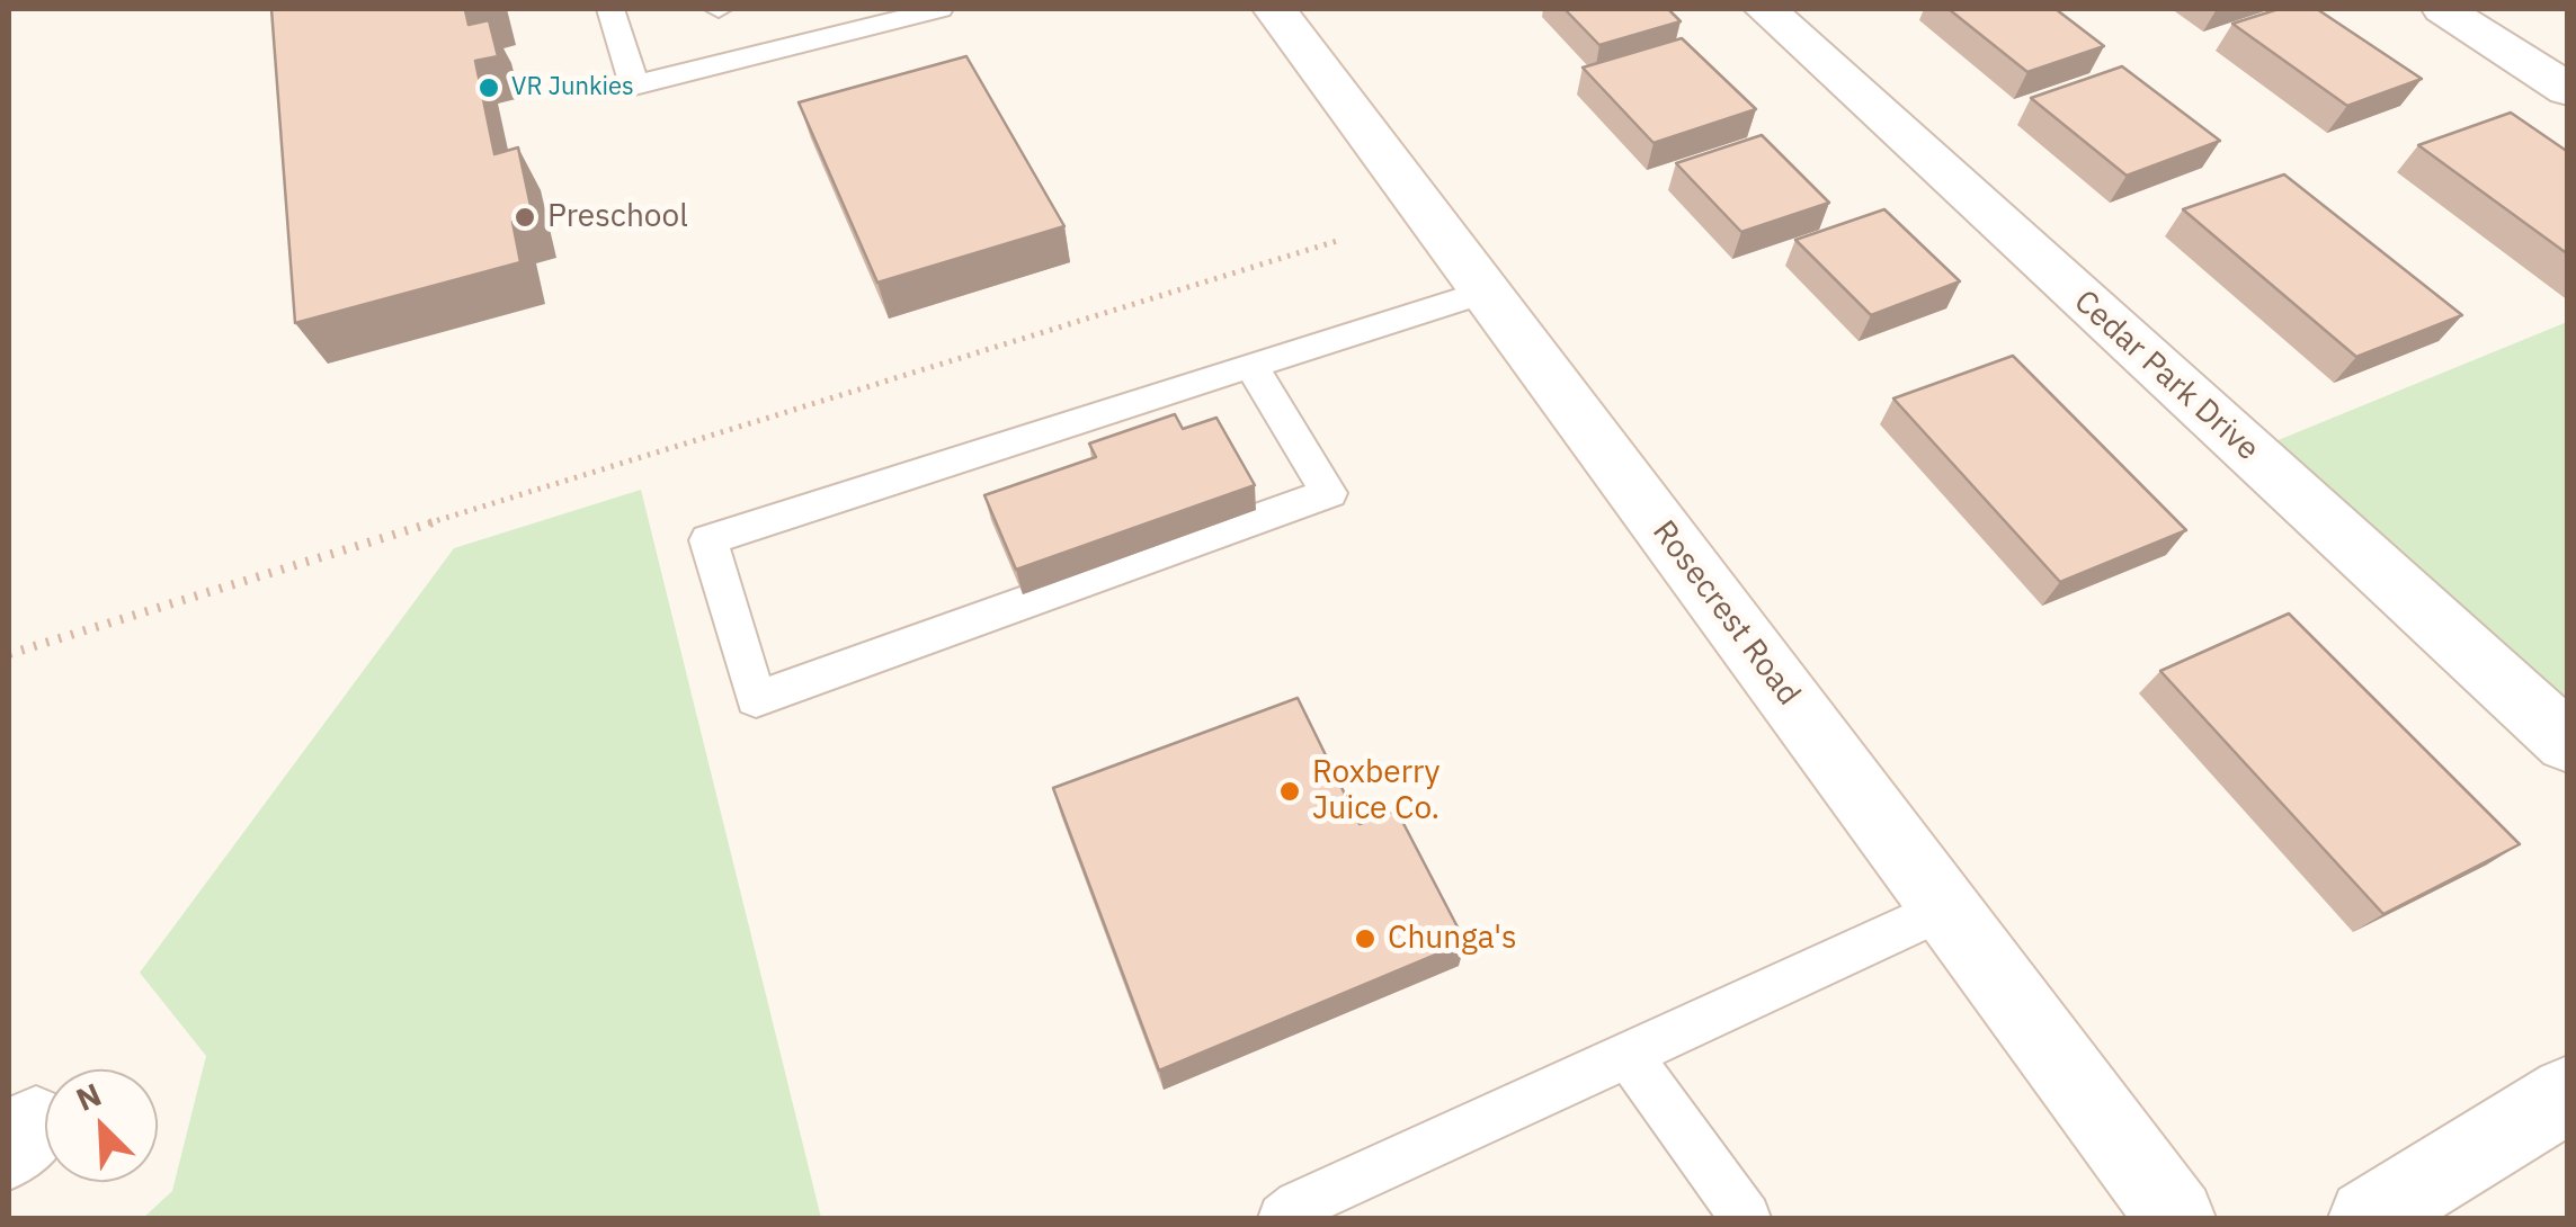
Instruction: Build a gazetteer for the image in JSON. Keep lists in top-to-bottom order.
{
  "streets": {
    "main road": ["Cedar Park Drive", "Rosecrest Road"]
  },
  "places": [
    "VR Junkies",
    "Preschool",
    "Roxberry Juice Co.",
    "Chunga's"
  ],
  "north": "top left"
}
